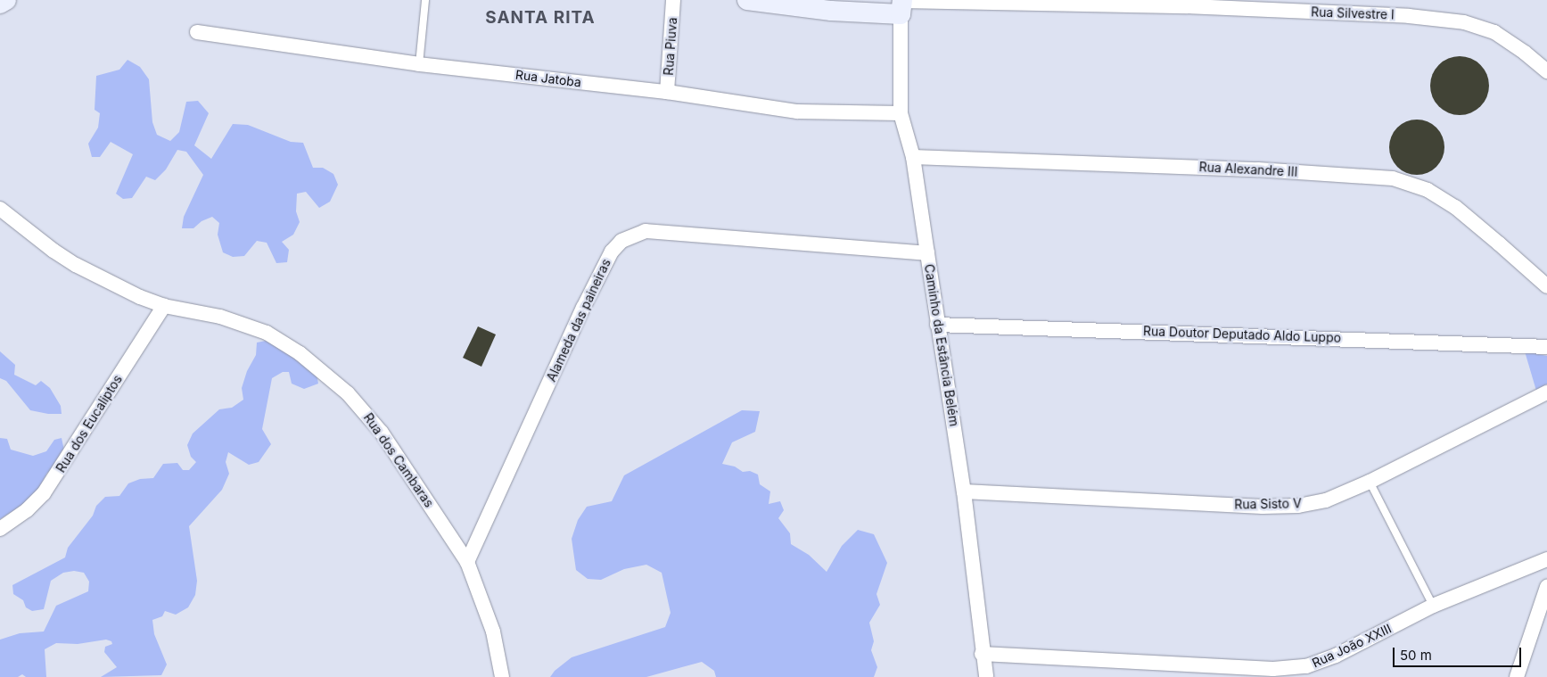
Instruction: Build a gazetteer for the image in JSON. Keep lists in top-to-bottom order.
{
  "streets": {
    "street": [
      "Rua Silvestre I",
      "Rua Piuva",
      "Rua Jatoba",
      "Rua Alexandre III",
      "Alameda das paineiras",
      "Rua Doutor Deputado Aldo Luppo",
      "Caminho da Estância Belém",
      "Rua dos Eucaliptos",
      "Rua dos Cambaras",
      "Rua Sisto V",
      "Rua João XXIII"
    ]
  },
  "crossings": [
    ["Rua Silvestre I", "Caminho da Estância Belém"],
    ["Rua Piuva", "Rua Jatoba"],
    ["Rua Jatoba", "Caminho da Estância Belém"],
    ["Rua Alexandre III", "Caminho da Estância Belém"],
    ["Alameda das paineiras", "Caminho da Estância Belém"],
    ["Alameda das paineiras", "Rua dos Cambaras"],
    ["Rua Doutor Deputado Aldo Luppo", "Caminho da Estância Belém"],
    ["Caminho da Estância Belém", "Rua Sisto V"],
    ["Caminho da Estância Belém", "Rua João XXIII"],
    ["Rua dos Eucaliptos", "Rua dos Cambaras"]
  ],
  "districts": ["SANTA RITA"],
  "scale_bar": "50 m"
}
